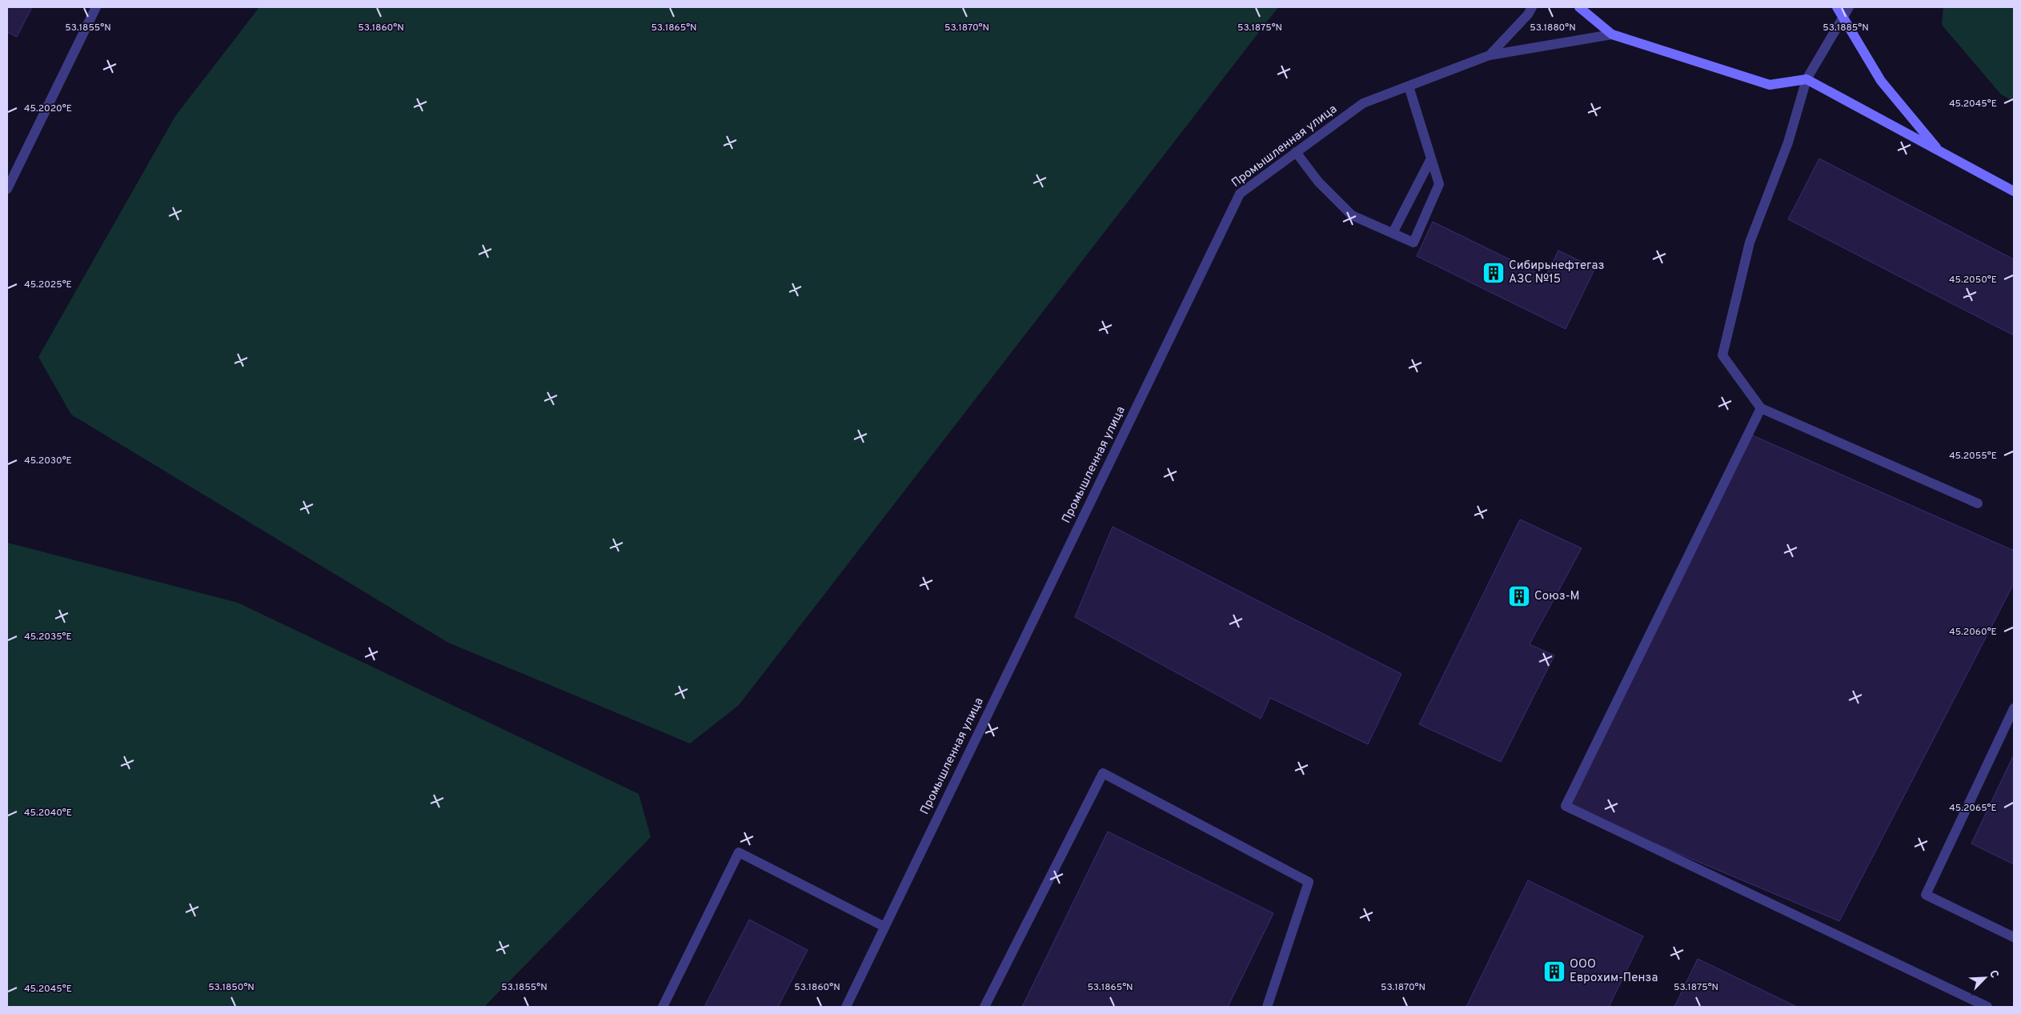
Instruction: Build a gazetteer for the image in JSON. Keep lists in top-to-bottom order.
{
  "streets": {
    "street": ["Промышленная улица"]
  },
  "places": {
    "building": ["Сибирьнефтегаз АЗС №15", "Союз-М", "ООО Еврохим-Пенза"]
  },
  "north": "top right",
  "coordinates": [
    "53.1855°N",
    "53.1860°N",
    "53.1865°N",
    "53.1870°N",
    "53.1875°N",
    "53.1880°N",
    "53.1885°N",
    "45.2045°E",
    "45.2020°E",
    "45.2050°E",
    "45.2025°E",
    "45.2055°E",
    "45.2030°E",
    "45.2060°E",
    "45.2035°E",
    "45.2065°E",
    "45.2040°E",
    "53.1850°N"
  ]
}
